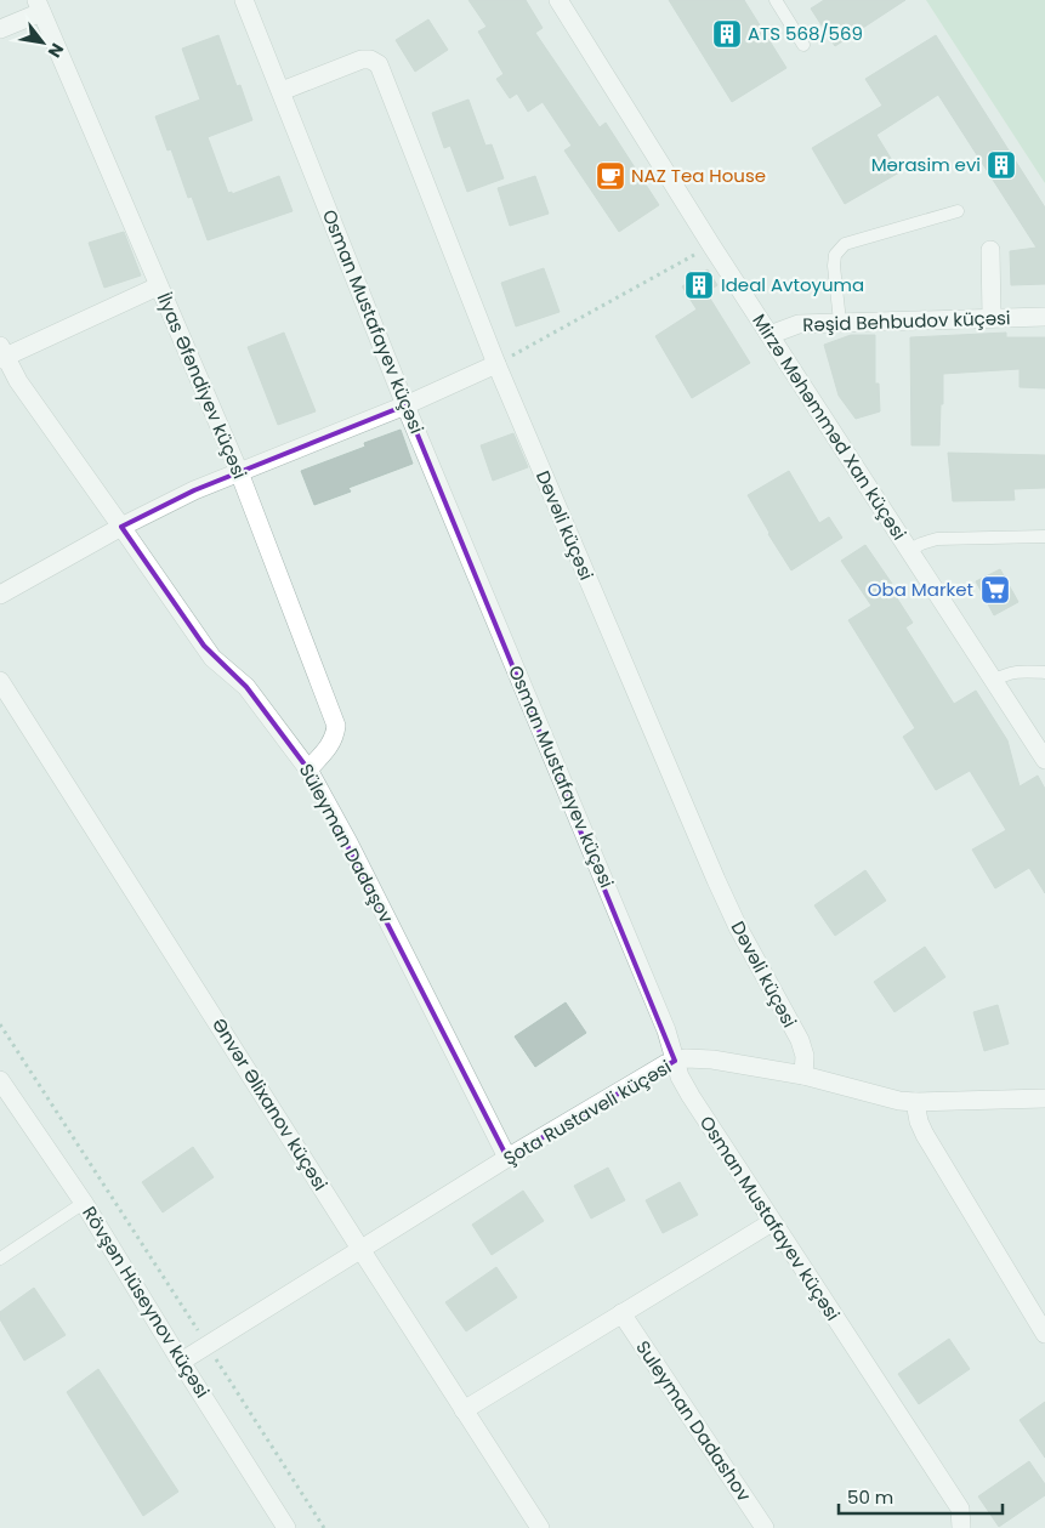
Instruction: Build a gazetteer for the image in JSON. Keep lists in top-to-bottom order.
{
  "streets": {
    "street": [
      "Osman Mustafayev küçəsi",
      "Rəşid Behbudov küçəsi",
      "İlyas Əfəndiyev küçəsi",
      "Mirzə Məhəmməd Xan küçəsi",
      "Dəvəli küçəsi",
      "Süleyman Dadaşov",
      "Ənvər Əlixanov küçəsi",
      "Şota Rustaveli küçəsi",
      "Rövşən Hüseynov küçəsi",
      "Suleyman Dadashov"
    ]
  },
  "crossings": [
    ["Osman Mustafayev küçəsi", "Dəvəli küçəsi"],
    ["Osman Mustafayev küçəsi", "Şota Rustaveli küçəsi"],
    ["Rəşid Behbudov küçəsi", "Mirzə Məhəmməd Xan küçəsi"],
    ["İlyas Əfəndiyev küçəsi", "Süleyman Dadaşov"],
    ["Dəvəli küçəsi", "Şota Rustaveli küçəsi"],
    ["Süleyman Dadaşov", "Şota Rustaveli küçəsi"],
    ["Ənvər Əlixanov küçəsi", "Şota Rustaveli küçəsi"],
    ["Şota Rustaveli küçəsi", "Rövşən Hüseynov küçəsi"]
  ],
  "places": {
    "building": ["ATS 568/569", "Mərasim evi", "Ideal Avtoyuma"],
    "cafe": ["NAZ Tea House"],
    "supermarket": ["Oba Market"]
  },
  "scale_bar": "50 m",
  "north": "bottom right"
}
